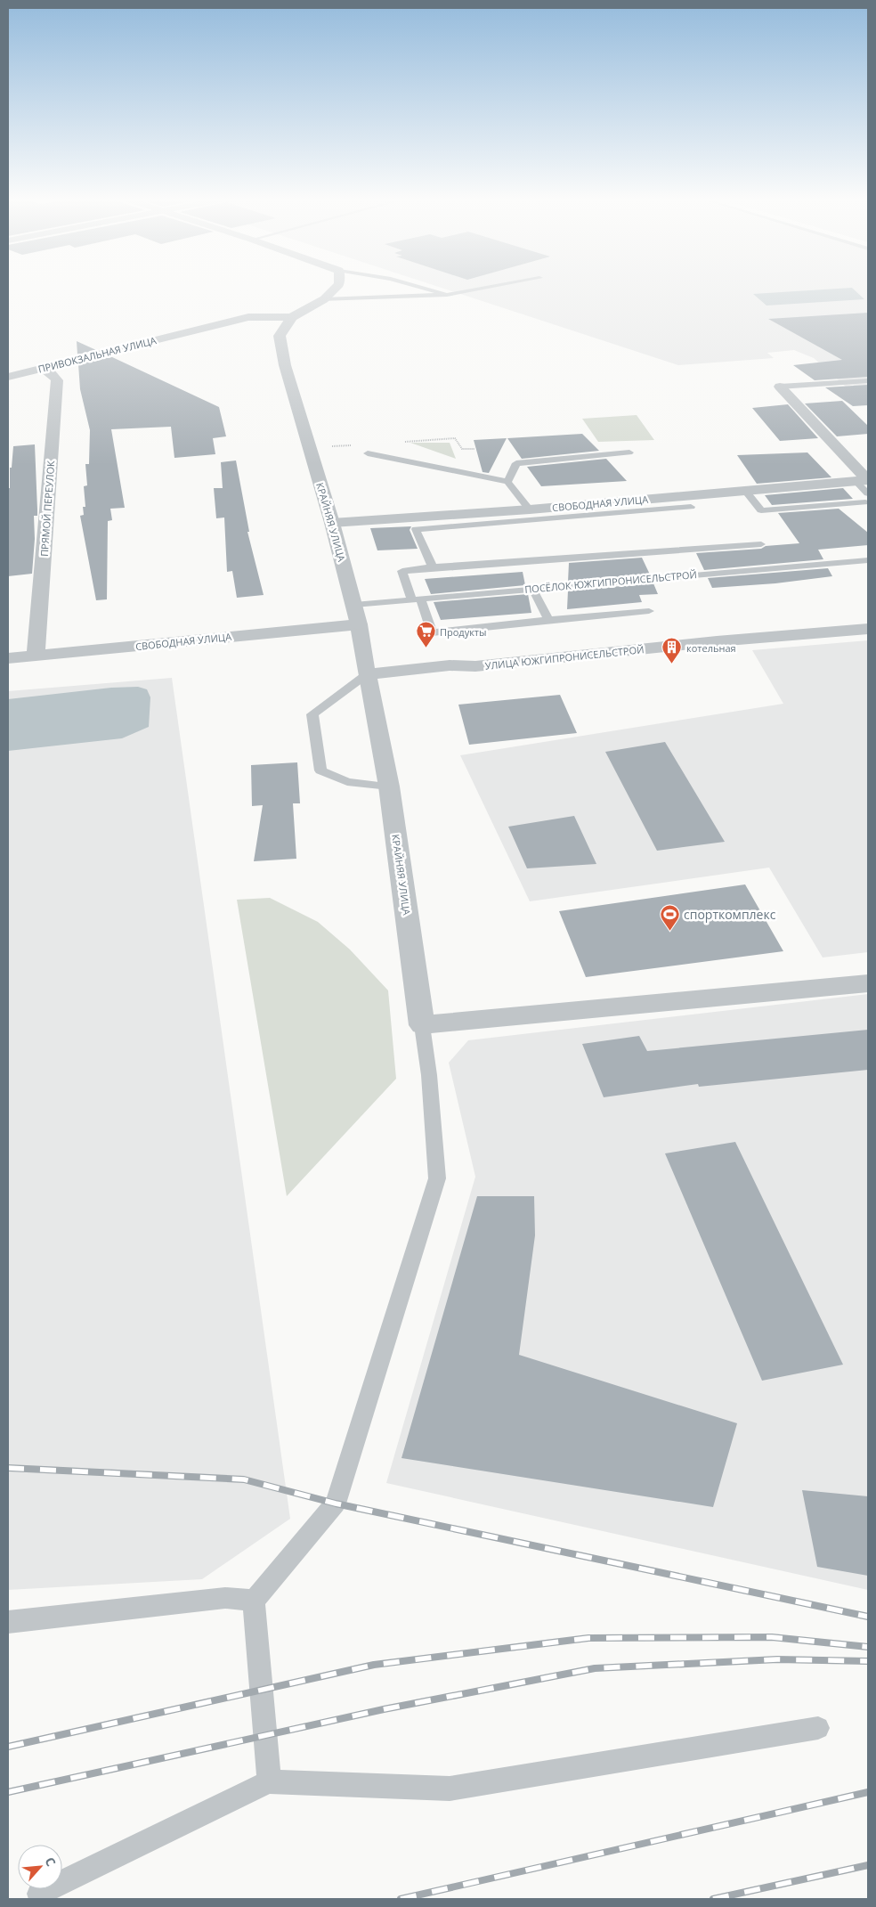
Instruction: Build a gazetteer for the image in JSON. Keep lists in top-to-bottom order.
{
  "streets": {
    "street": [
      "ПРИВОКЗАЛЬНАЯ УЛИЦА",
      "СВОБОДНАЯ УЛИЦА",
      "ПРЯМОЙ ПЕРЕУЛОК",
      "КРАЙНЯЯ УЛИЦА",
      "УЛИЦА ЮЖГИПРОНИСЕЛЬСТРОЙ"
    ],
    "lane": ["ПОСЁЛОК ЮЖГИПРОНИСЕЛЬСТРОЙ"]
  },
  "crossings": [
    ["ПРИВОКЗАЛЬНАЯ УЛИЦА", "ПРЯМОЙ ПЕРЕУЛОК"],
    ["ПРИВОКЗАЛЬНАЯ УЛИЦА", "КРАЙНЯЯ УЛИЦА"],
    ["СВОБОДНАЯ УЛИЦА", "ПРЯМОЙ ПЕРЕУЛОК"],
    ["СВОБОДНАЯ УЛИЦА", "КРАЙНЯЯ УЛИЦА"],
    ["СВОБОДНАЯ УЛИЦА", "ПОСЁЛОК ЮЖГИПРОНИСЕЛЬСТРОЙ"],
    ["КРАЙНЯЯ УЛИЦА", "ПОСЁЛОК ЮЖГИПРОНИСЕЛЬСТРОЙ"],
    ["КРАЙНЯЯ УЛИЦА", "УЛИЦА ЮЖГИПРОНИСЕЛЬСТРОЙ"]
  ],
  "places": {
    "supermarket": ["Продукты"],
    "building": ["котельная"],
    "sports": ["спорткомплекс"]
  },
  "north": "top right"
}
